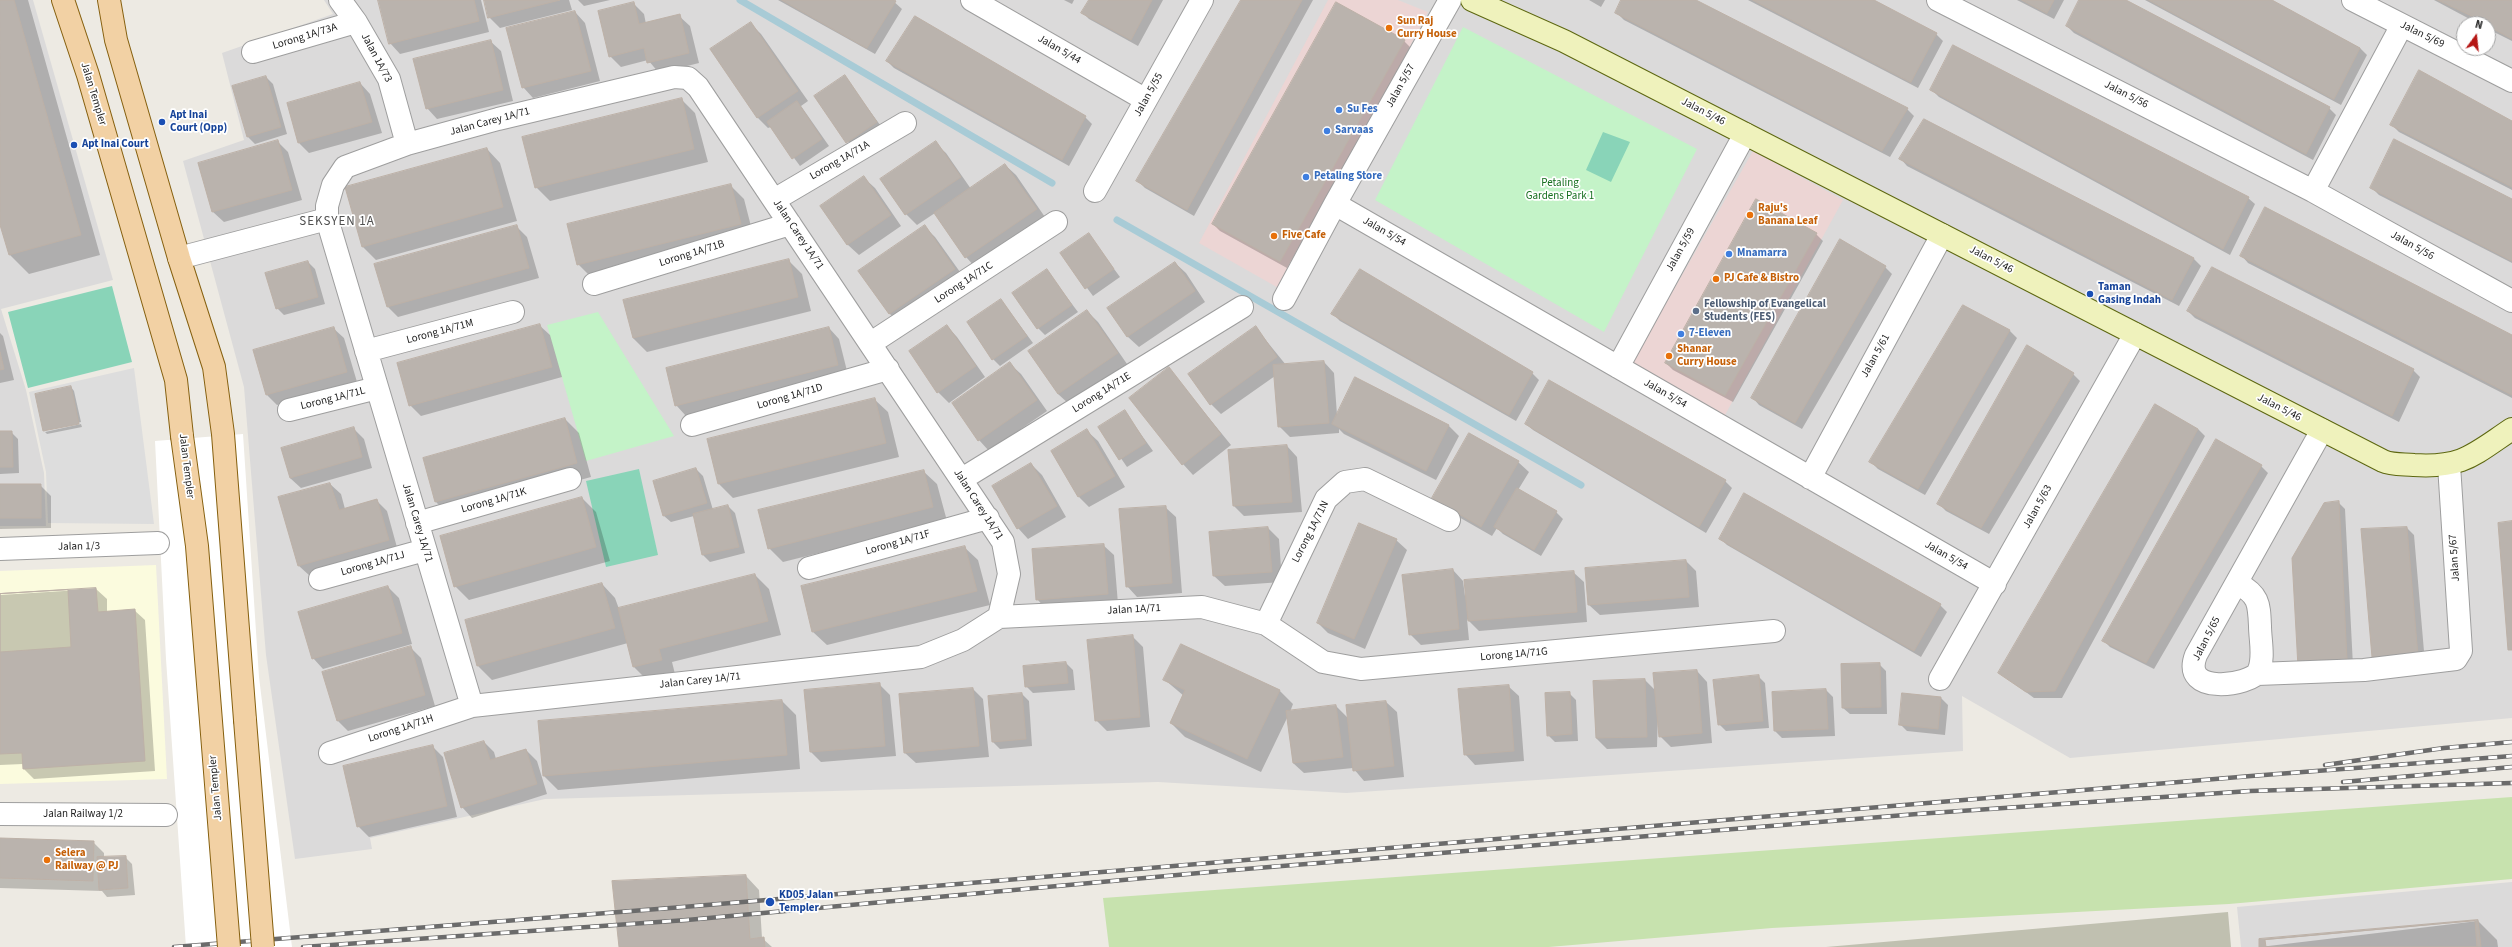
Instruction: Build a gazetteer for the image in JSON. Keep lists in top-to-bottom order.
{
  "streets": {
    "main road": ["Jalan Templer"],
    "street": [
      "Jalan 5/69",
      "Lorong 1A/73A",
      "Jalan 5/44",
      "Jalan 1A/73",
      "Jalan 5/57",
      "Jalan 5/55",
      "Jalan 5/56",
      "Jalan 5/46",
      "Jalan Carey 1A/71",
      "Lorong 1A/71A",
      "Jalan 5/54",
      "Jalan 5/59",
      "Lorong 1A/71B",
      "Lorong 1A/71C",
      "Lorong 1A/71M",
      "Jalan 5/61",
      "Lorong 1A/71E",
      "Lorong 1A/71D",
      "Lorong 1A/71L",
      "Lorong 1A/71K",
      "Jalan 5/63",
      "Lorong 1A/71N",
      "Lorong 1A/71F",
      "Jalan 1/3",
      "Jalan 5/67",
      "Lorong 1A/71J",
      "Jalan 1A/71",
      "Jalan 5/65",
      "Lorong 1A/71G",
      "Lorong 1A/71H",
      "Jalan Railway 1/2"
    ]
  },
  "crossings": [
    ["Lorong 1A/73A", "Jalan 1A/73"],
    ["Jalan 5/44", "Jalan 5/55"],
    ["Jalan 1A/73", "Jalan Carey 1A/71"],
    ["Jalan 5/57", "Jalan 5/54"],
    ["Jalan 5/46", "Jalan 5/59"],
    ["Jalan 5/46", "Jalan 5/61"],
    ["Jalan 5/46", "Jalan 5/63"],
    ["Jalan 5/46", "Jalan 5/67"],
    ["Jalan 5/46", "Jalan 5/65"],
    ["Jalan Carey 1A/71", "Lorong 1A/71A"],
    ["Jalan Carey 1A/71", "Lorong 1A/71B"],
    ["Jalan Carey 1A/71", "Lorong 1A/71C"],
    ["Jalan Carey 1A/71", "Lorong 1A/71M"],
    ["Jalan Carey 1A/71", "Lorong 1A/71E"],
    ["Jalan Carey 1A/71", "Lorong 1A/71D"],
    ["Jalan Carey 1A/71", "Lorong 1A/71L"],
    ["Jalan Carey 1A/71", "Lorong 1A/71K"],
    ["Jalan Carey 1A/71", "Lorong 1A/71F"],
    ["Jalan Carey 1A/71", "Lorong 1A/71J"],
    ["Jalan Carey 1A/71", "Jalan 1A/71"],
    ["Jalan Carey 1A/71", "Lorong 1A/71H"],
    ["Jalan 5/54", "Jalan 5/59"],
    ["Jalan 5/54", "Jalan 5/61"],
    ["Jalan 5/54", "Jalan 5/63"],
    ["Lorong 1A/71N", "Jalan 1A/71"],
    ["Lorong 1A/71N", "Lorong 1A/71G"],
    ["Jalan 5/67", "Jalan 5/65"],
    ["Jalan 1A/71", "Lorong 1A/71G"]
  ],
  "districts": ["SEKSYEN 1A"],
  "parks": ["Petaling Gardens Park 1"],
  "places": [
    "Sun Raj Curry House",
    "Su Fes",
    "Apt Inai Court (Opp)",
    "Sarvaas",
    "Apt Inai Court",
    "Petaling Store",
    "Raju's Banana Leaf",
    "Five Cafe",
    "Mnamarra",
    "PJ Cafe & Bistro",
    "Taman Gasing Indah",
    "Fellowship of Evangelical Students (FES)",
    "7-Eleven",
    "Shanar Curry House",
    "Selera Railway @ PJ",
    "KD05 Jalan Templer"
  ],
  "north": "top"
}
